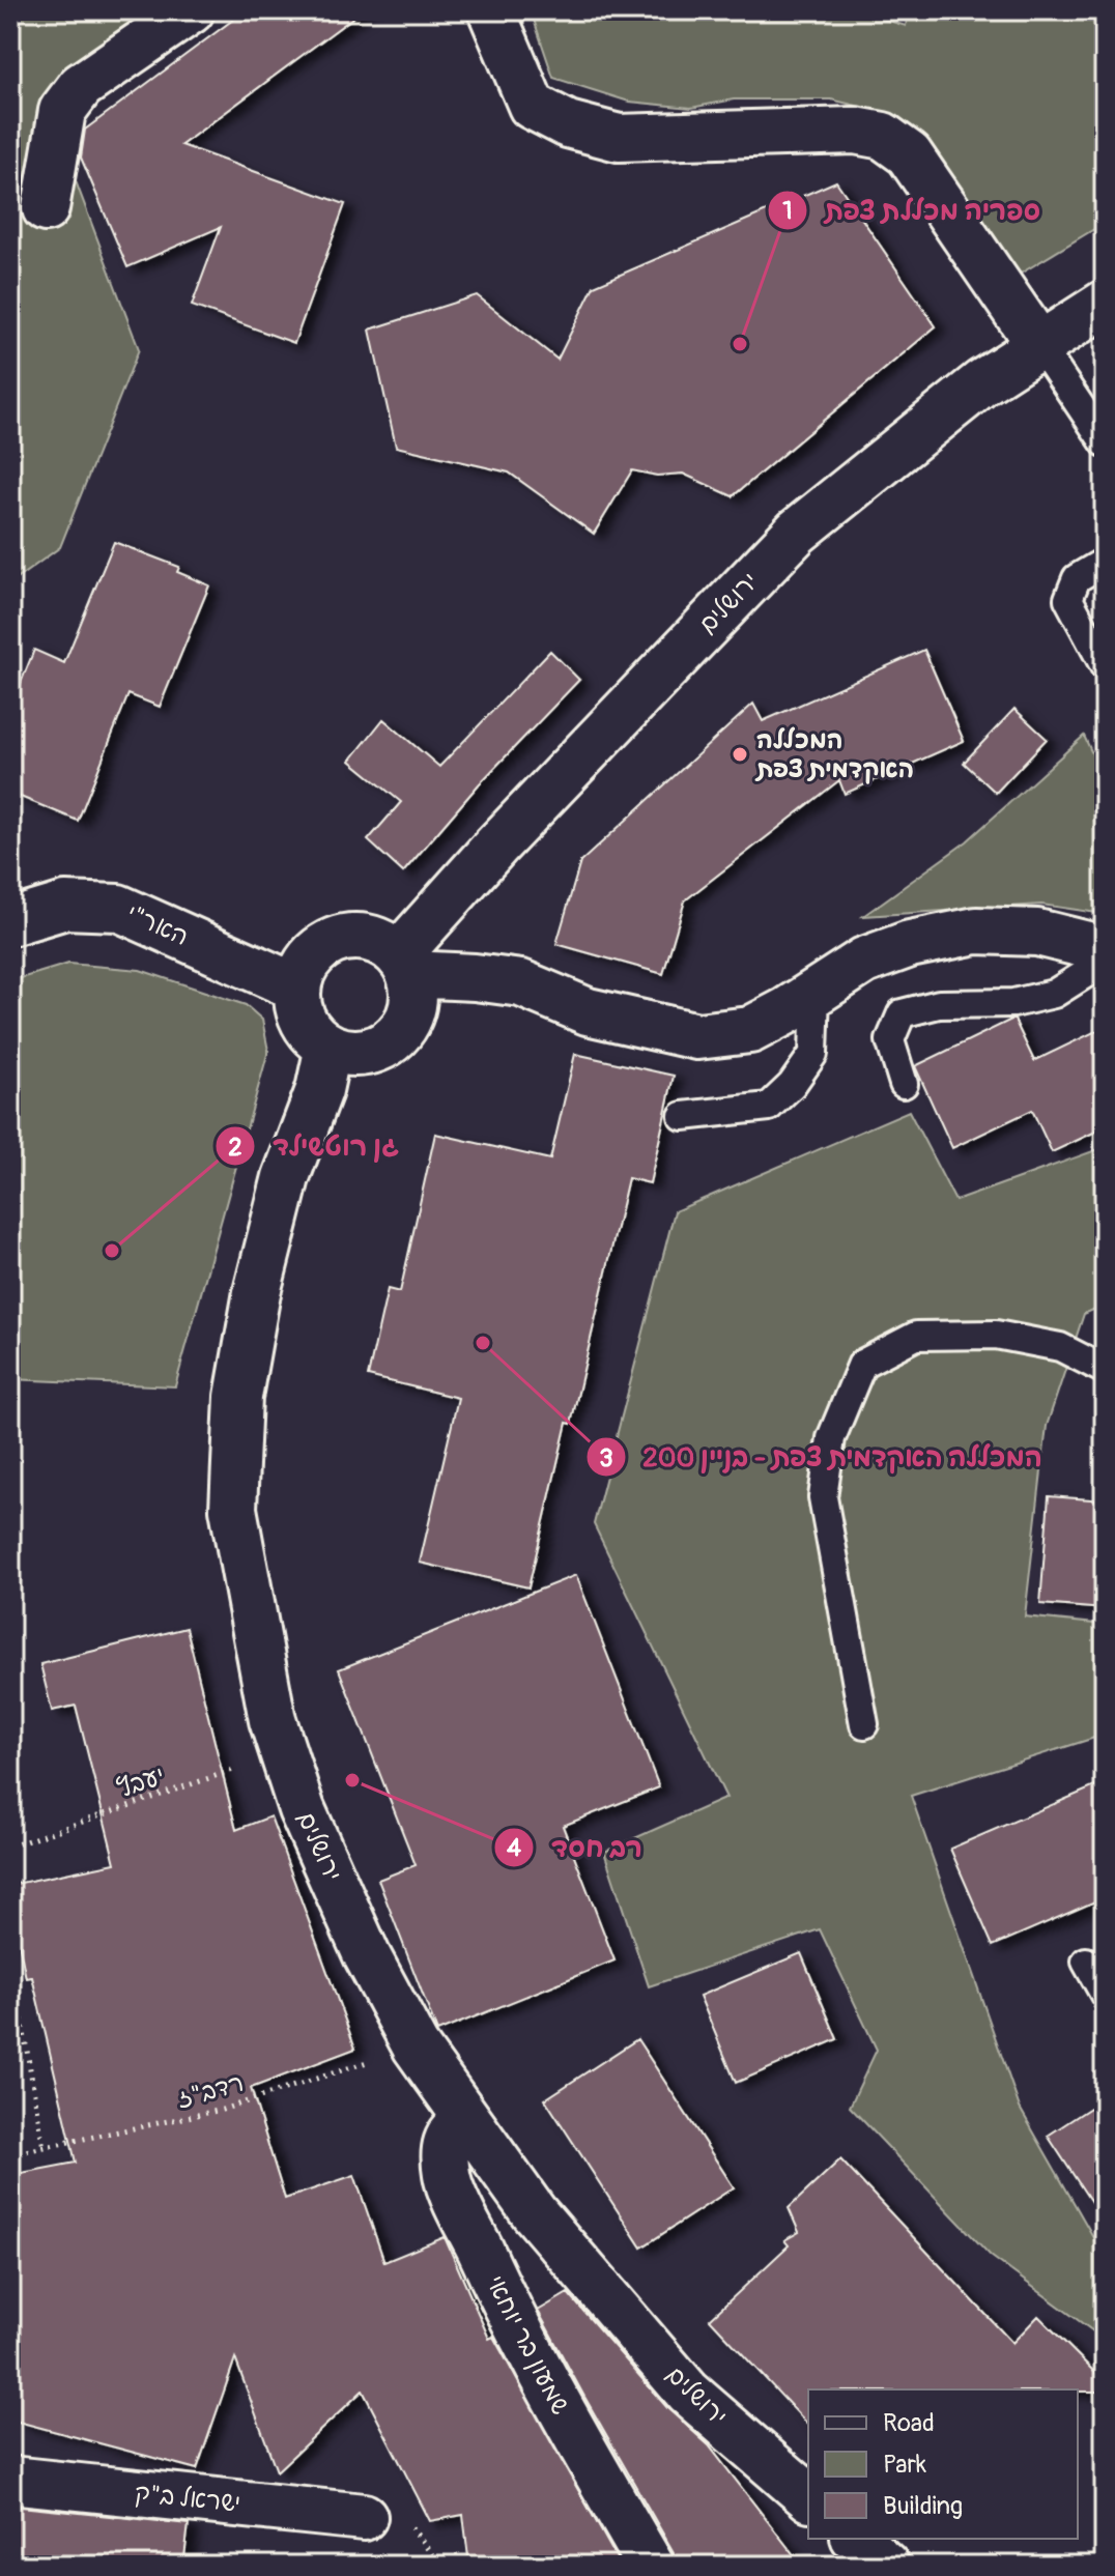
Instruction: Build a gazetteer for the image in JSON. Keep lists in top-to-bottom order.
{
  "streets": {
    "street": [
      "ירושלים",
      "האר\"י",
      "שמעון בר יוחאי",
      "ישראל ב\"ק"
    ],
    "path": ["יעבץ", "רדב\"ז"]
  },
  "crossings": [
    ["ירושלים", "האר\"י"],
    ["ירושלים", "יעבץ"],
    ["ירושלים", "רדב\"ז"],
    ["ירושלים", "שמעון בר יוחאי"]
  ],
  "places": [
    "ספריה מכללת צפת",
    "המכללה האקדמית צפת",
    "גן רוטשילד",
    "המכללה האקדמית צפת - בניין 200",
    "רב חסד"
  ],
  "legend": ["Road", "Park", "Building"]
}
